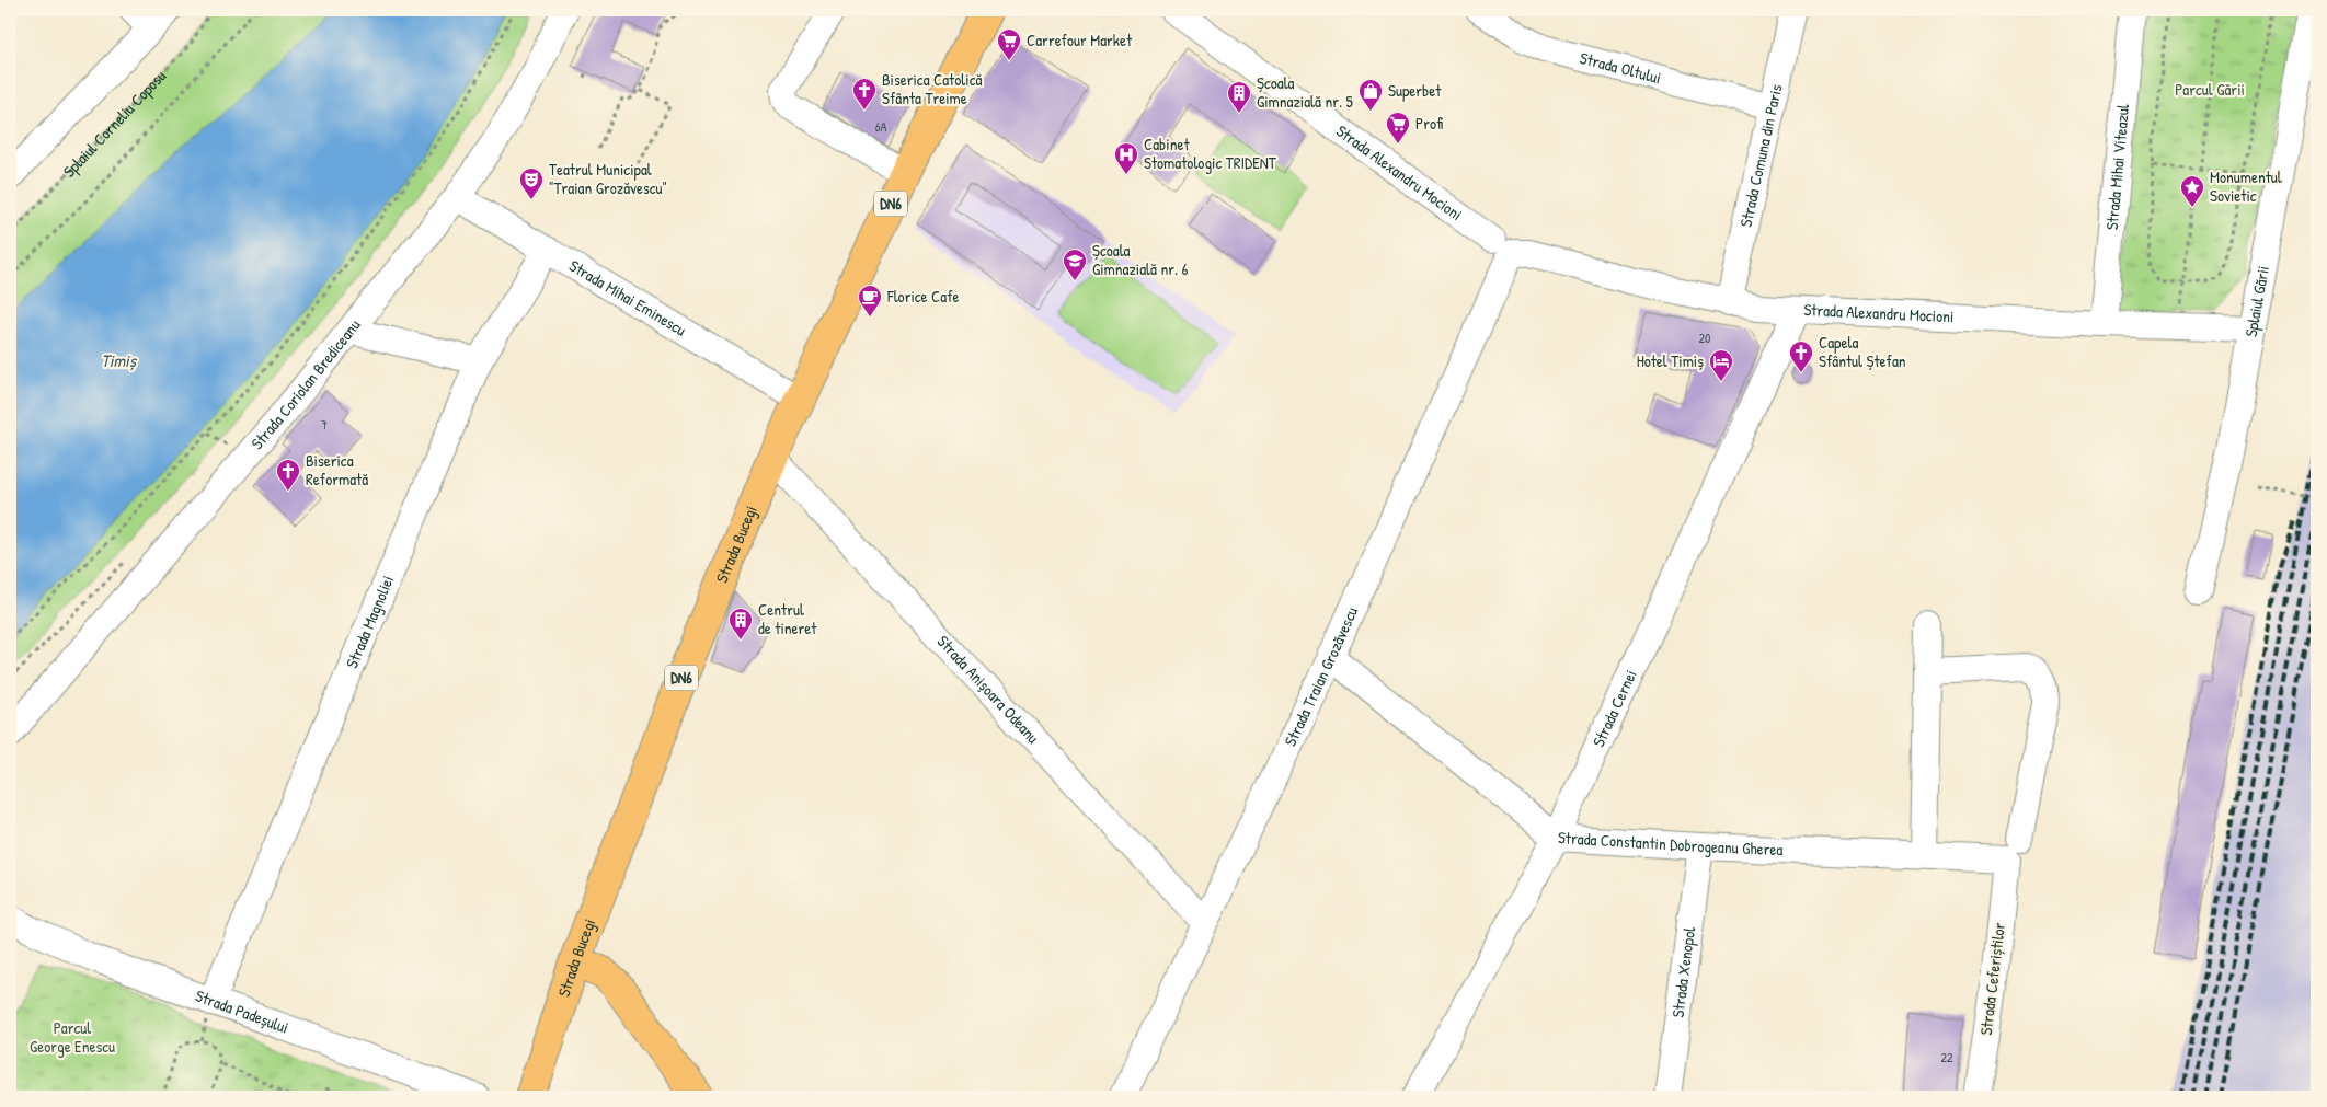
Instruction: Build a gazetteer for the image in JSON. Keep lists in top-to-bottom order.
{
  "streets": {
    "main road": ["DN6", "Strada Bucegi"],
    "street": [
      "Strada Oltului",
      "Strada Comuna din Paris",
      "Strada Mihai Viteazul",
      "Strada Alexandru Mocioni",
      "Strada Mihai Eminescu",
      "Splaiul Gării",
      "Strada Coriolan Brediceanu",
      "Strada Magnoliei",
      "Strada Traian Grozăvescu",
      "Strada Anișoara Odeanu",
      "Strada Cernei",
      "Strada Constantin Dobrogeanu Gherea",
      "Strada Xenopol",
      "Strada Ceferiștilor",
      "Strada Padeșului"
    ],
    "path": ["Splaiul Corneliu Coposu"]
  },
  "crossings": [
    ["Strada Oltului", "Strada Comuna din Paris"],
    ["Strada Comuna din Paris", "Strada Alexandru Mocioni"],
    ["Strada Mihai Viteazul", "Strada Alexandru Mocioni"],
    ["Strada Alexandru Mocioni", "Splaiul Gării"],
    ["Strada Alexandru Mocioni", "Strada Traian Grozăvescu"],
    ["Strada Alexandru Mocioni", "Strada Cernei"],
    ["Strada Mihai Eminescu", "Strada Coriolan Brediceanu"],
    ["Strada Mihai Eminescu", "Strada Bucegi"],
    ["Strada Mihai Eminescu", "Strada Magnoliei"],
    ["Strada Bucegi", "Strada Anișoara Odeanu"],
    ["Strada Magnoliei", "Strada Padeșului"],
    ["Strada Traian Grozăvescu", "Strada Anișoara Odeanu"],
    ["Strada Traian Grozăvescu", "Strada Constantin Dobrogeanu Gherea"],
    ["Strada Cernei", "Strada Constantin Dobrogeanu Gherea"],
    ["Strada Constantin Dobrogeanu Gherea", "Strada Xenopol"],
    ["Strada Constantin Dobrogeanu Gherea", "Strada Ceferiștilor"]
  ],
  "water": ["Timiș"],
  "parks": ["Parcul Gării", "Parcul George Enescu"],
  "places": {
    "supermarket": ["Carrefour Market", "Profi"],
    "church": ["Biserica Catolică Sfânta Treime", "Capela Sfântul Ștefan", "Biserica Reformată"],
    "shop": ["Superbet"],
    "building": ["Școala Gimnazială nr. 5", "Centrul de tineret"],
    "hospital": ["Cabinet Stomatologic TRIDENT"],
    "theatre": ["Teatrul Municipal \"Traian Grozăvescu\""],
    "place": ["Monumentul Sovietic"],
    "school or university": ["Școala Gimnazială nr. 6"],
    "cafe": ["Florice Cafe"],
    "hotel": ["Hotel Timiș"]
  },
  "house_numbers": [
    "6A",
    "20",
    "7",
    "22"
  ]
}
